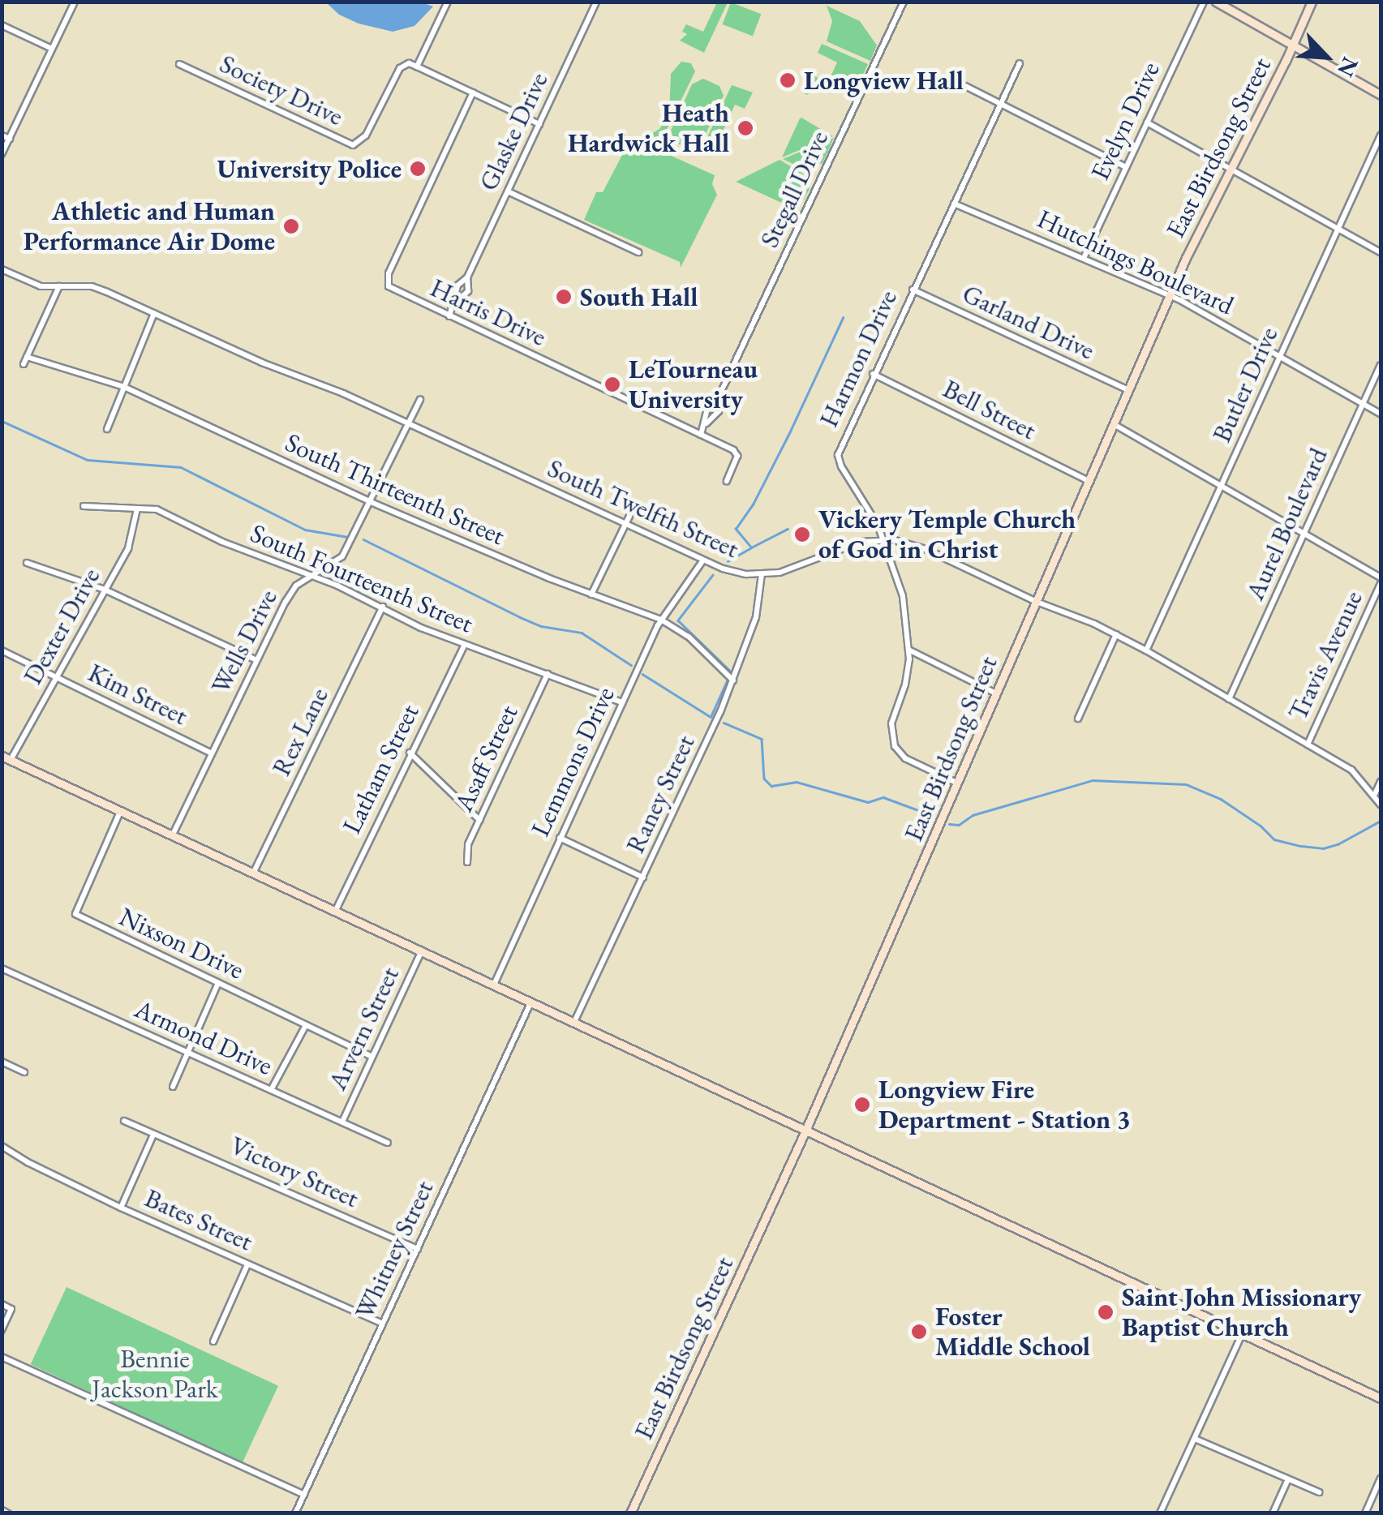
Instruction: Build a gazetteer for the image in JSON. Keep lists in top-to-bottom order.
{
  "streets": {
    "street": [
      "Society Drive",
      "Evelyn Drive",
      "Glaske Drive",
      "East Birdsong Street",
      "Stegall Drive",
      "Hutchings Boulevard",
      "Harris Drive",
      "Garland Drive",
      "Harmon Drive",
      "Butler Drive",
      "Bell Street",
      "South Thirteenth Street",
      "South Twelfth Street",
      "Aurel Boulevard",
      "South Fourteenth Street",
      "Dexter Drive",
      "Wells Drive",
      "Travis Avenue",
      "Kim Street",
      "Rex Lane",
      "Asaff Street",
      "Lemmons Drive",
      "Latham Street",
      "Raney Street",
      "Nixson Drive",
      "Arvern Street",
      "Armond Drive",
      "Victory Street",
      "Bates Street",
      "Whitney Street"
    ]
  },
  "crossings": [
    ["Evelyn Drive", "Hutchings Boulevard"],
    ["Glaske Drive", "Harris Drive"],
    ["East Birdsong Street", "Hutchings Boulevard"],
    ["East Birdsong Street", "Garland Drive"],
    ["East Birdsong Street", "Harmon Drive"],
    ["East Birdsong Street", "Bell Street"],
    ["East Birdsong Street", "South Twelfth Street"],
    ["Stegall Drive", "Harris Drive"],
    ["Hutchings Boulevard", "Harmon Drive"],
    ["Hutchings Boulevard", "Butler Drive"],
    ["Hutchings Boulevard", "Aurel Boulevard"],
    ["Garland Drive", "Harmon Drive"],
    ["Harmon Drive", "Bell Street"],
    ["Harmon Drive", "South Twelfth Street"],
    ["Butler Drive", "South Twelfth Street"],
    ["South Thirteenth Street", "South Twelfth Street"],
    ["South Thirteenth Street", "Wells Drive"],
    ["South Thirteenth Street", "Lemmons Drive"],
    ["South Thirteenth Street", "Raney Street"],
    ["South Twelfth Street", "Aurel Boulevard"],
    ["South Twelfth Street", "Wells Drive"],
    ["South Twelfth Street", "Travis Avenue"],
    ["South Twelfth Street", "Lemmons Drive"],
    ["South Twelfth Street", "Raney Street"],
    ["South Fourteenth Street", "Dexter Drive"],
    ["South Fourteenth Street", "Wells Drive"],
    ["South Fourteenth Street", "Rex Lane"],
    ["South Fourteenth Street", "Asaff Street"],
    ["South Fourteenth Street", "Lemmons Drive"],
    ["South Fourteenth Street", "Latham Street"],
    ["Dexter Drive", "Kim Street"],
    ["Wells Drive", "Kim Street"],
    ["Nixson Drive", "Arvern Street"],
    ["Arvern Street", "Armond Drive"],
    ["Victory Street", "Whitney Street"],
    ["Bates Street", "Whitney Street"]
  ],
  "parks": ["Bennie Jackson Park"],
  "places": [
    "Longview Hall",
    "Heath Hardwick Hall",
    "University Police",
    "Athletic and Human Performance Air Dome",
    "South Hall",
    "LeTourneau University",
    "Vickery Temple Church of God in Christ",
    "Longview Fire Department - Station 3",
    "Saint John Missionary Baptist Church",
    "Foster Middle School"
  ],
  "north": "bottom right"
}
